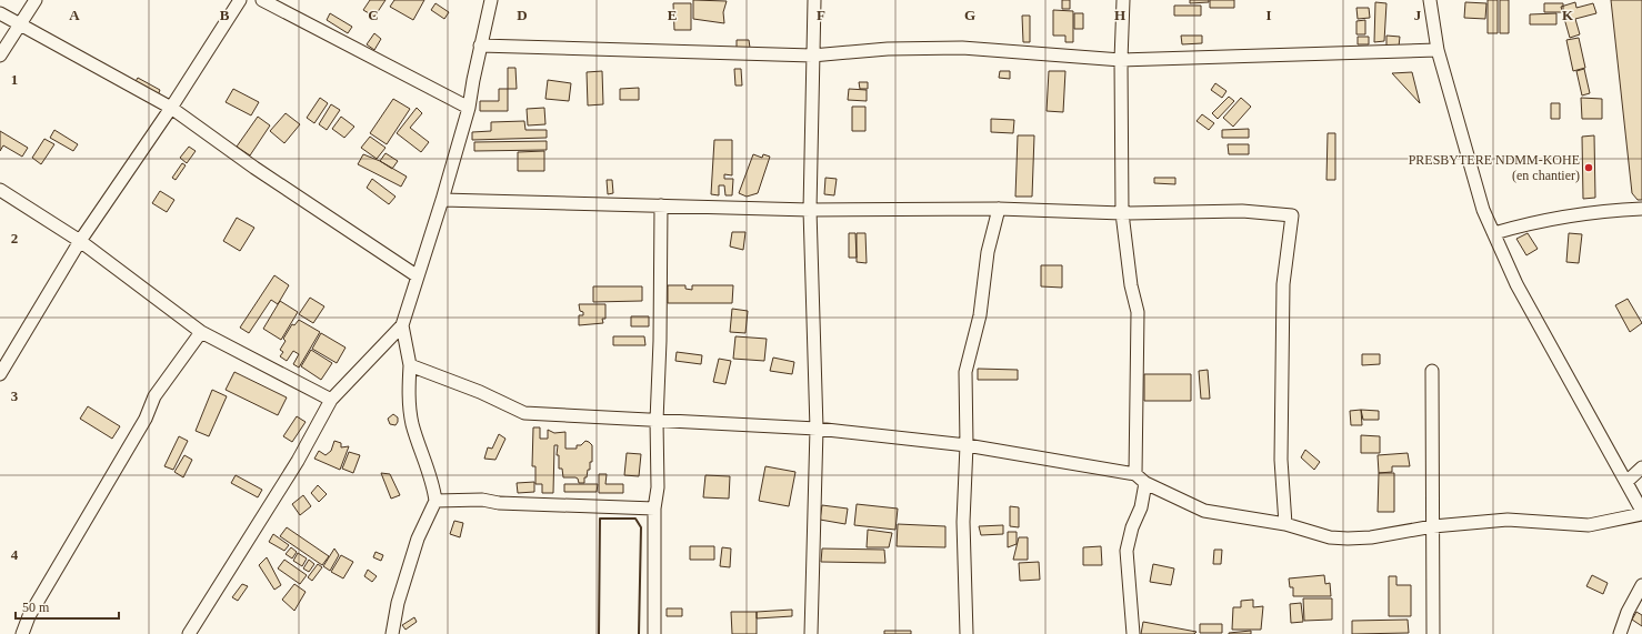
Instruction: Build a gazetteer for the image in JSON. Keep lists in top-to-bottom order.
{
  "places": ["PRESBYTERE NDMM-KOHE (en chantier)"],
  "scale_bar": "50 m",
  "grid": {
    "columns": [
      "A",
      "B",
      "C",
      "D",
      "E",
      "F",
      "G",
      "H",
      "I",
      "J",
      "K"
    ],
    "rows": [
      "1",
      "2",
      "3",
      "4"
    ]
  }
}
